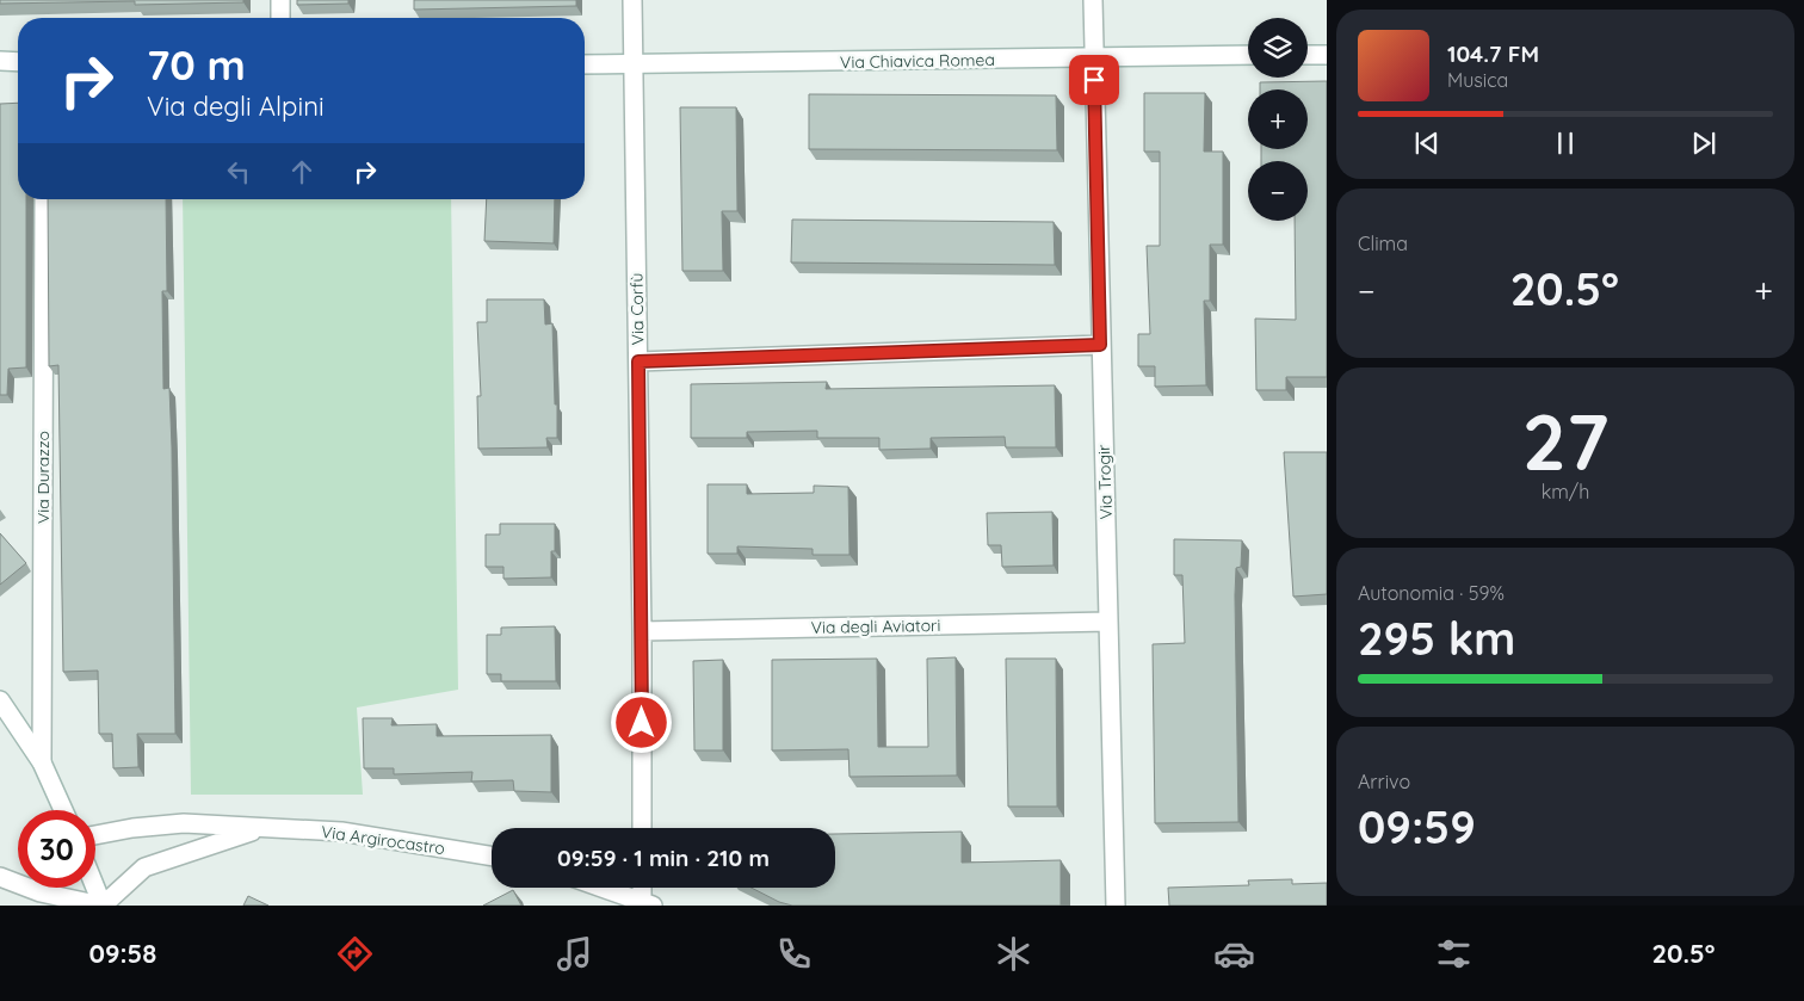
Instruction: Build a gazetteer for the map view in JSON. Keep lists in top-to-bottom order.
{
  "streets": {
    "street": [
      "Via Chiavica Romea",
      "Via Corfù",
      "Via Durazzo",
      "Via Trogir",
      "Via degli Aviatori",
      "Via Argirocastro"
    ]
  },
  "crossings": [
    ["Via Chiavica Romea", "Via Corfù"],
    ["Via Chiavica Romea", "Via Trogir"],
    ["Via Corfù", "Via degli Aviatori"],
    ["Via Trogir", "Via degli Aviatori"]
  ],
  "page": {
    "map_buttons": ["+", "−"],
    "turn": ["70 m", "Via degli Alpini"],
    "song": ["104.7 FM", "Musica"],
    "tile": [
      "Clima",
      ["27", "km/h"],
      ["Autonomia · 59%", "295 km"],
      ["Arrivo", "09:59"]
    ],
    "heat": ["−", "20.5°", "+"],
    "limit": "30",
    "trip": "09:59 · 1 min · 210 m",
    "tabs": ["09:58", "20.5°"]
  }
}
